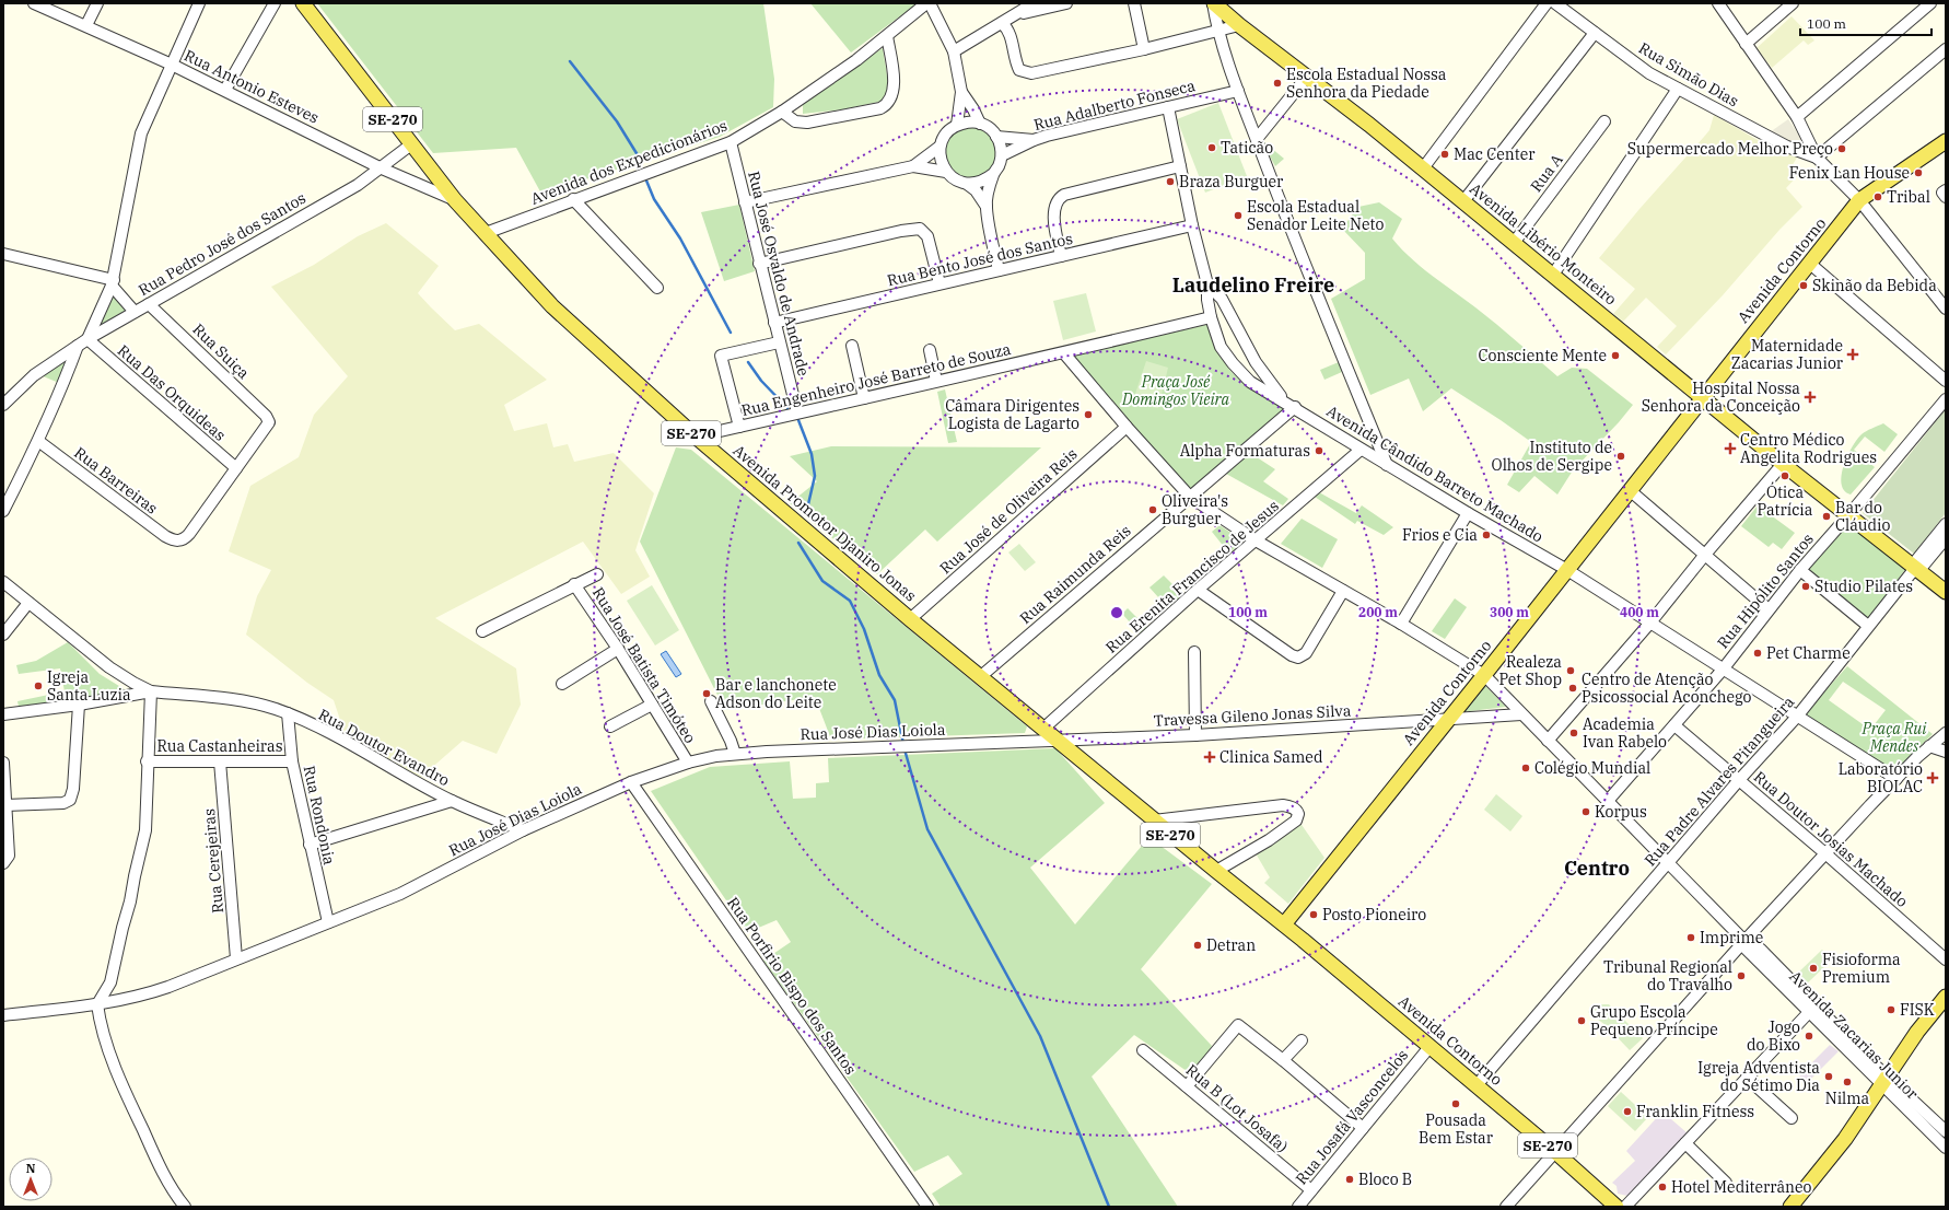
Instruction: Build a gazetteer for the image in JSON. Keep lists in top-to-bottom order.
{
  "streets": {
    "main road": [
      "SE-270",
      "Avenida Libério Monteiro",
      "Avenida Contorno",
      "Avenida Promotor Djaniro Jonas"
    ],
    "street": [
      "Rua Simão Dias",
      "Rua Antonio Esteves",
      "Rua Adalberto Fonseca",
      "Avenida dos Expedicionários",
      "Rua A",
      "Rua Pedro José dos Santos",
      "Rua Bento José dos Santos",
      "Rua José Osvaldo de Andrade",
      "Rua Suiça",
      "Rua Engenheiro José Barreto de Souza",
      "Rua Das Orquideas",
      "Avenida Cândido Barreto Machado",
      "Rua Barreiras",
      "Rua José de Oliveira Reis",
      "Rua Raimunda Reis",
      "Rua Erenita Francisco de Jesus",
      "Rua Hipólito Santos",
      "Rua José Batista Timóteo",
      "Travessa Gileno Jonas Silva",
      "Rua José Dias Loiola",
      "Rua Castanheiras",
      "Rua Doutor Evandro",
      "Rua Padre Alvares Pitangueira",
      "Rua Rondonia",
      "Rua Doutor Josias Machado",
      "Rua Cerejeiras",
      "Rua Porfirio Bispo dos Santos",
      "Avenida Zacarias Junior",
      "Rua B (Lot Josafa)",
      "Rua Josafá Vasconcelos"
    ]
  },
  "crossings": [
    ["Rua Antonio Esteves", "Rua Pedro José dos Santos"],
    ["Rua Antonio Esteves", "Avenida Promotor Djaniro Jonas"],
    ["Avenida dos Expedicionários", "Rua José Osvaldo de Andrade"],
    ["Avenida dos Expedicionários", "Avenida Promotor Djaniro Jonas"],
    ["Rua A", "Avenida Libério Monteiro"],
    ["Rua Pedro José dos Santos", "Rua Suiça"],
    ["Rua Pedro José dos Santos", "Rua Das Orquideas"],
    ["Rua Pedro José dos Santos", "Avenida Promotor Djaniro Jonas"],
    ["Avenida Libério Monteiro", "Avenida Contorno"],
    ["Avenida Libério Monteiro", "Rua Hipólito Santos"],
    ["Avenida Libério Monteiro", "Rua Padre Alvares Pitangueira"],
    ["Rua Bento José dos Santos", "Rua José Osvaldo de Andrade"],
    ["Avenida Contorno", "Avenida Cândido Barreto Machado"],
    ["Avenida Contorno", "Avenida Promotor Djaniro Jonas"],
    ["Avenida Contorno", "Travessa Gileno Jonas Silva"],
    ["Avenida Contorno", "Rua Padre Alvares Pitangueira"],
    ["Avenida Contorno", "Avenida Zacarias Junior"],
    ["Avenida Contorno", "Rua Josafá Vasconcelos"],
    ["Rua José Osvaldo de Andrade", "Rua Engenheiro José Barreto de Souza"],
    ["Rua Suiça", "Rua Das Orquideas"],
    ["Rua Suiça", "Rua Barreiras"],
    ["Rua Engenheiro José Barreto de Souza", "Avenida Promotor Djaniro Jonas"],
    ["Rua Das Orquideas", "Rua Barreiras"],
    ["Avenida Cândido Barreto Machado", "Rua Erenita Francisco de Jesus"],
    ["Avenida Cândido Barreto Machado", "Rua Hipólito Santos"],
    ["Avenida Cândido Barreto Machado", "Rua Padre Alvares Pitangueira"],
    ["Rua José de Oliveira Reis", "Avenida Promotor Djaniro Jonas"],
    ["Avenida Promotor Djaniro Jonas", "Rua Raimunda Reis"],
    ["Avenida Promotor Djaniro Jonas", "Rua Erenita Francisco de Jesus"],
    ["Avenida Promotor Djaniro Jonas", "Travessa Gileno Jonas Silva"],
    ["Avenida Promotor Djaniro Jonas", "Rua José Dias Loiola"],
    ["Rua Raimunda Reis", "Avenida Zacarias Junior"],
    ["Rua Erenita Francisco de Jesus", "Avenida Zacarias Junior"],
    ["Rua Hipólito Santos", "Rua Doutor Josias Machado"],
    ["Rua Hipólito Santos", "Avenida Zacarias Junior"],
    ["Rua José Batista Timóteo", "Rua José Dias Loiola"],
    ["Travessa Gileno Jonas Silva", "Rua José Dias Loiola"],
    ["Travessa Gileno Jonas Silva", "Avenida Zacarias Junior"],
    ["Rua José Dias Loiola", "Rua Doutor Evandro"],
    ["Rua José Dias Loiola", "Rua Rondonia"],
    ["Rua José Dias Loiola", "Rua Cerejeiras"],
    ["Rua José Dias Loiola", "Rua Porfirio Bispo dos Santos"],
    ["Rua Castanheiras", "Rua Rondonia"],
    ["Rua Castanheiras", "Rua Cerejeiras"],
    ["Rua Doutor Evandro", "Rua Rondonia"],
    ["Rua Padre Alvares Pitangueira", "Rua Doutor Josias Machado"],
    ["Rua Padre Alvares Pitangueira", "Avenida Zacarias Junior"],
    ["Rua B (Lot Josafa)", "Rua Josafá Vasconcelos"]
  ],
  "districts": ["Laudelino Freire", "Centro"],
  "parks": ["Praça José Domingos Vieira", "Praça Rui Mendes"],
  "places": {
    "other": [
      "Escola Estadual Nossa Senhora da Piedade",
      "Taticão",
      "Supermercado Melhor Preço",
      "Mac Center",
      "Fenix Lan House",
      "Braza Burguer",
      "Tribal",
      "Escola Estadual Senador Leite Neto",
      "Skinão da Bebida",
      "Consciente Mente",
      "Câmara Dirigentes Logista de Lagarto",
      "Alpha Formaturas",
      "Instituto de Olhos de Sergipe",
      "Ótica Patrícia",
      "Oliveira's Burguer",
      "Bar do Cláudio",
      "Frios e Cia",
      "Studio Pilates",
      "Pet Charme",
      "Realeza Pet Shop",
      "Igreja Santa Luzia",
      "Centro de Atenção Psicossocial Aconchego",
      "Bar e lanchonete Adson do Leite",
      "Academia Ivan Rabelo",
      "Colégio Mundial",
      "Korpus",
      "Posto Pioneiro",
      "Imprime",
      "Detran",
      "Fisioforma Premium",
      "Tribunal Regional do Travalho",
      "FISK",
      "Grupo Escola Pequeno Príncipe",
      "Jogo do Bixo",
      "Igreja Adventista do Sétimo Dia",
      "Nilma",
      "Pousada Bem Estar",
      "Franklin Fitness",
      "Bloco B",
      "Hotel Mediterrâneo"
    ],
    "health": [
      "Maternidade Zacarias Junior",
      "Hospital Nossa Senhora da Conceição",
      "Centro Médico Angelita Rodrigues",
      "Clinica Samed",
      "Laboratório BIOLAC"
    ]
  },
  "scale_bar": "100 m",
  "north": "top",
  "rings": [
    "100 m",
    "200 m",
    "300 m",
    "400 m"
  ]
}
